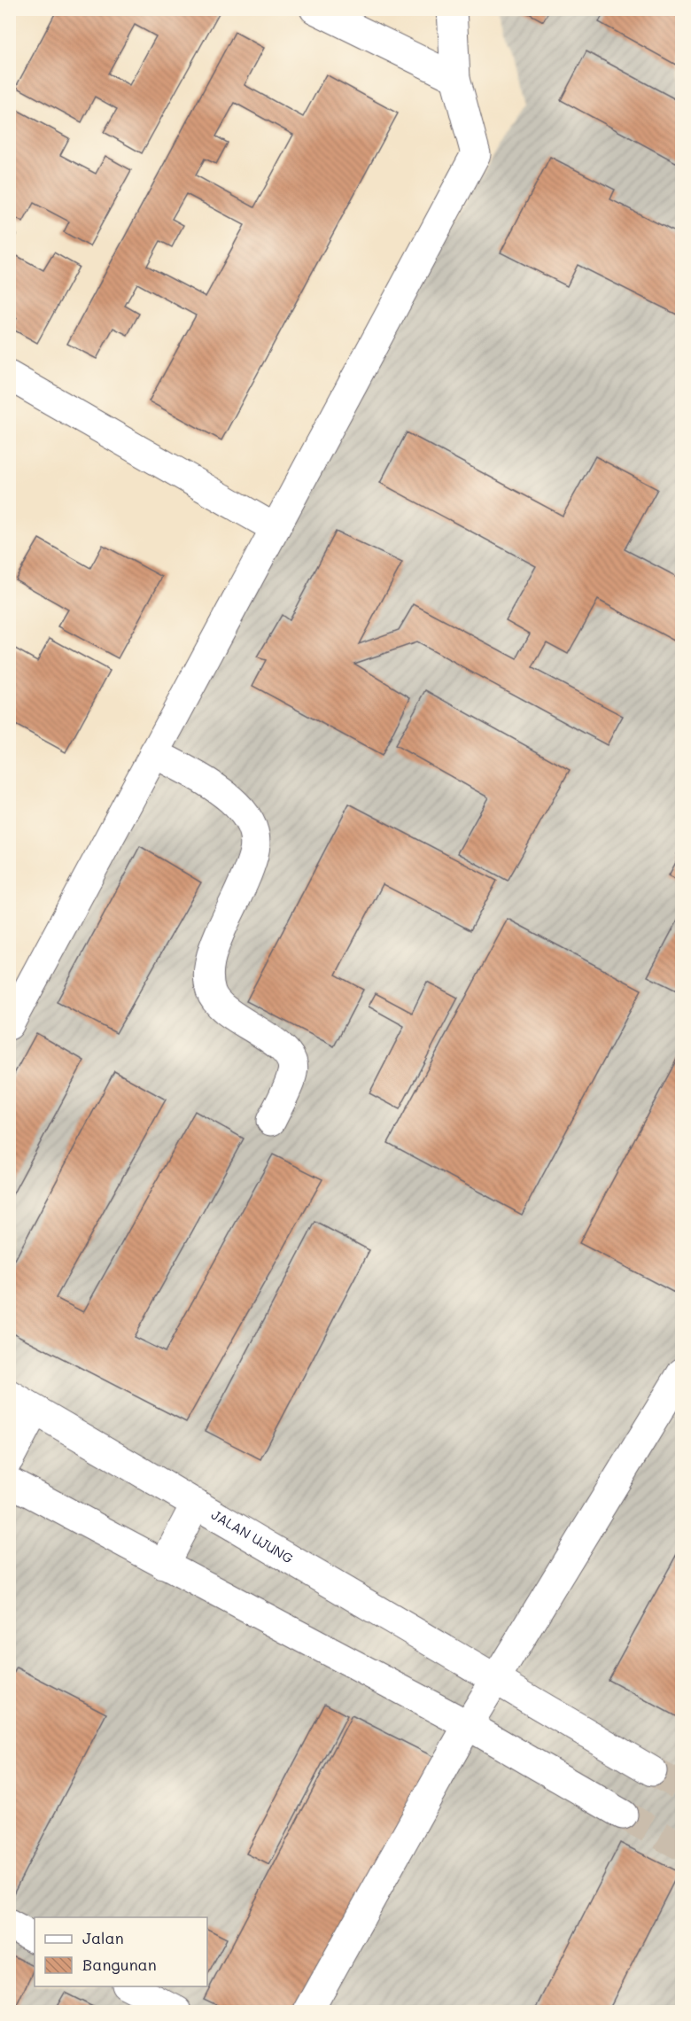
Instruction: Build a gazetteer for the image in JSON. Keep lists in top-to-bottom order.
{
  "streets": {
    "street": ["JALAN UJUNG"]
  },
  "legend": ["Jalan", "Bangunan"]
}
